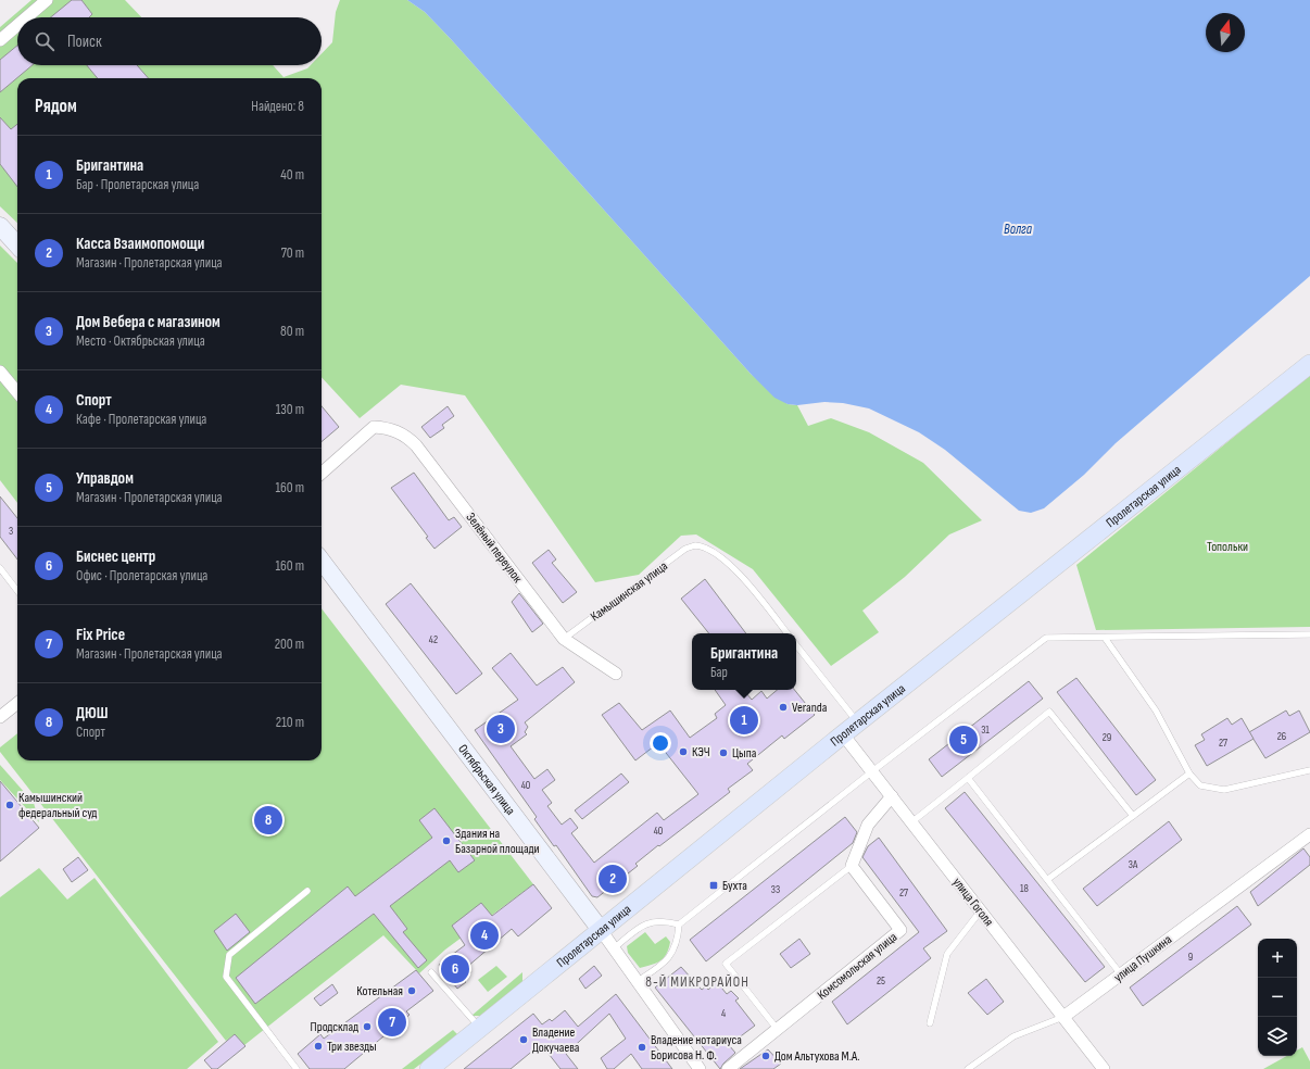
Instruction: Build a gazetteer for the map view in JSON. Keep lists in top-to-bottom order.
{
  "streets": {
    "main road": ["Пролетарская улица"],
    "street": [
      "Зелёный переулок",
      "Октябрьская улица",
      "улица Гоголя",
      "улица Пушкина",
      "Комсомольская улица"
    ],
    "lane": ["Камышинская улица"]
  },
  "crossings": [
    ["Пролетарская улица", "Октябрьская улица"],
    ["Пролетарская улица", "улица Гоголя"],
    ["Зелёный переулок", "Камышинская улица"],
    ["улица Гоголя", "улица Пушкина"]
  ],
  "districts": ["8-Й МИКРОРАЙОН"],
  "water": ["Волга"],
  "parks": ["Топольки"],
  "places": {
    "other": [
      "Veranda",
      "КЭЧ",
      "Цыпа",
      "Камышинский федеральный суд",
      "Здания на Базарной площади",
      "Котельная",
      "Продсклад",
      "Владение Докучаева",
      "Три звезды",
      "Владение нотариуса Борисова Н. Ф.",
      "Дом Альтухова М.А."
    ],
    "transit": ["Бухта"]
  },
  "house_numbers": [
    "3",
    "42",
    "31",
    "26",
    "29",
    "27",
    "40",
    "40",
    "3А",
    "18",
    "33",
    "27",
    "9",
    "25",
    "4"
  ],
  "north": "top",
  "page": {
    "search": "Поиск",
    "heading": ["Рядом", "Найдено: 8"],
    "list": [
      {
        "mark": "1",
        "name": "Бригантина",
        "note": "Бар · Пролетарская улица",
        "value": "40 m"
      },
      {
        "mark": "2",
        "name": "Касса Взаимопомощи",
        "note": "Магазин · Пролетарская улица",
        "value": "70 m"
      },
      {
        "mark": "3",
        "name": "Дом Вебера с магазином",
        "note": "Место · Октябрьская улица",
        "value": "80 m"
      },
      {
        "mark": "4",
        "name": "Спорт",
        "note": "Кафе · Пролетарская улица",
        "value": "130 m"
      },
      {
        "mark": "5",
        "name": "Управдом",
        "note": "Магазин · Пролетарская улица",
        "value": "160 m"
      },
      {
        "mark": "6",
        "name": "Биснес центр",
        "note": "Офис · Пролетарская улица",
        "value": "160 m"
      },
      {
        "mark": "7",
        "name": "Fix Price",
        "note": "Магазин · Пролетарская улица",
        "value": "200 m"
      },
      {
        "mark": "8",
        "name": "ДЮШ",
        "note": "Спорт",
        "value": "210 m"
      }
    ],
    "popup": ["Бригантина", "Бар"],
    "pins": [
      "1",
      "3",
      "5",
      "8",
      "2",
      "4",
      "6",
      "7"
    ],
    "map_buttons": ["+", "−"]
  }
}
